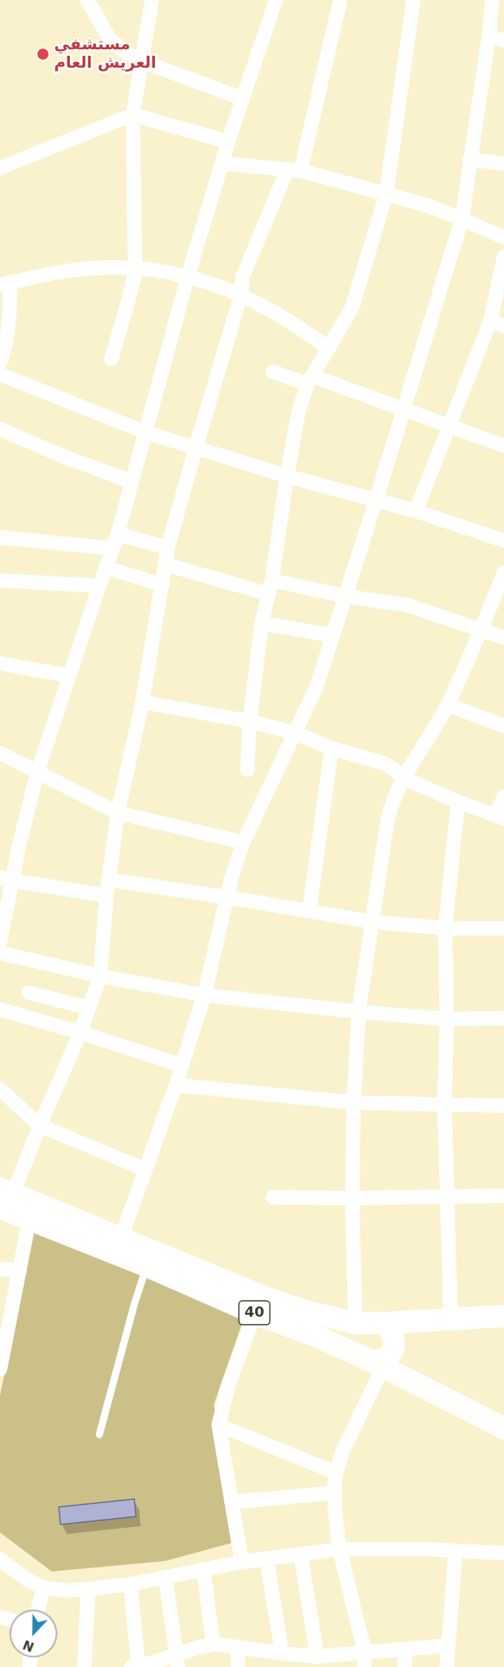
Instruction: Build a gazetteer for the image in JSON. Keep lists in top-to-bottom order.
{
  "streets": {
    "highway": ["40"]
  },
  "places": ["مستشفي العريش العام"],
  "north": "bottom"
}
